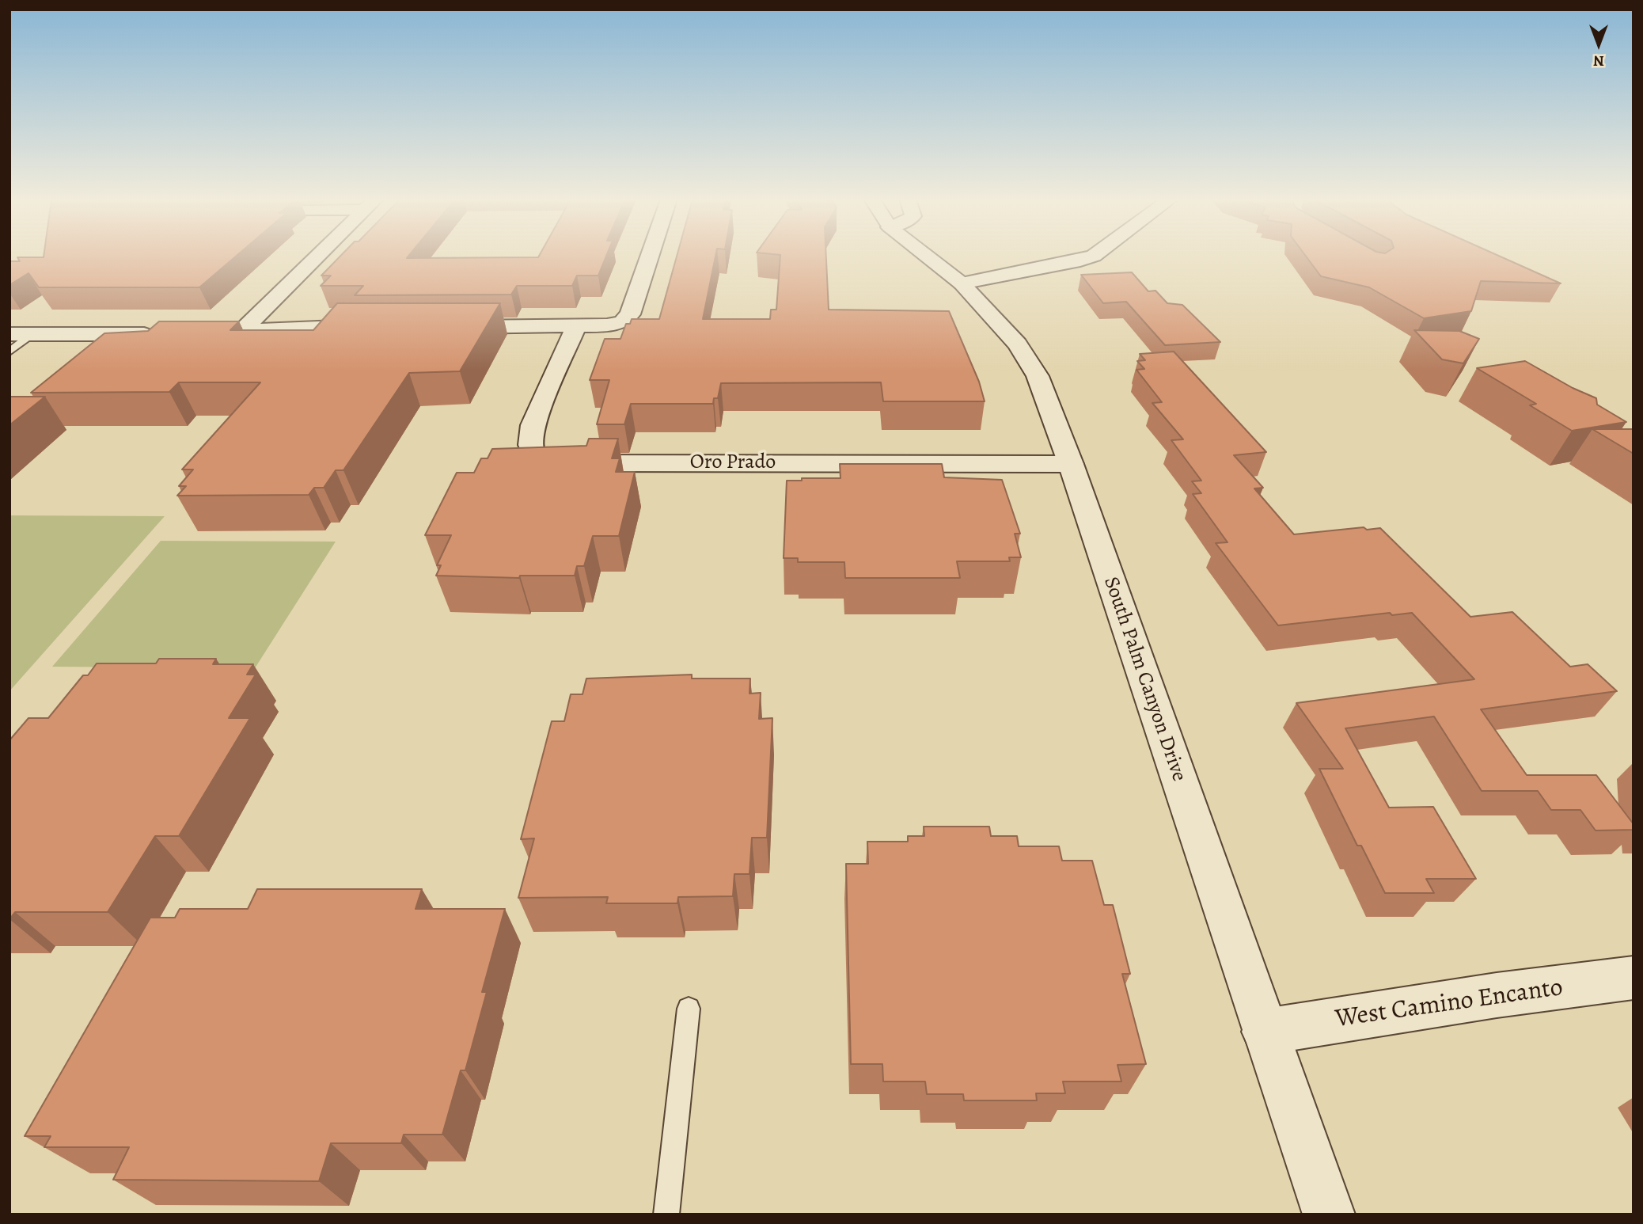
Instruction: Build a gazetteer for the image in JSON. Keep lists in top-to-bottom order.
{
  "streets": {
    "street": ["Oro Prado", "South Palm Canyon Drive", "West Camino Encanto"]
  },
  "crossings": [
    ["Oro Prado", "South Palm Canyon Drive"],
    ["South Palm Canyon Drive", "West Camino Encanto"]
  ],
  "north": "bottom"
}
